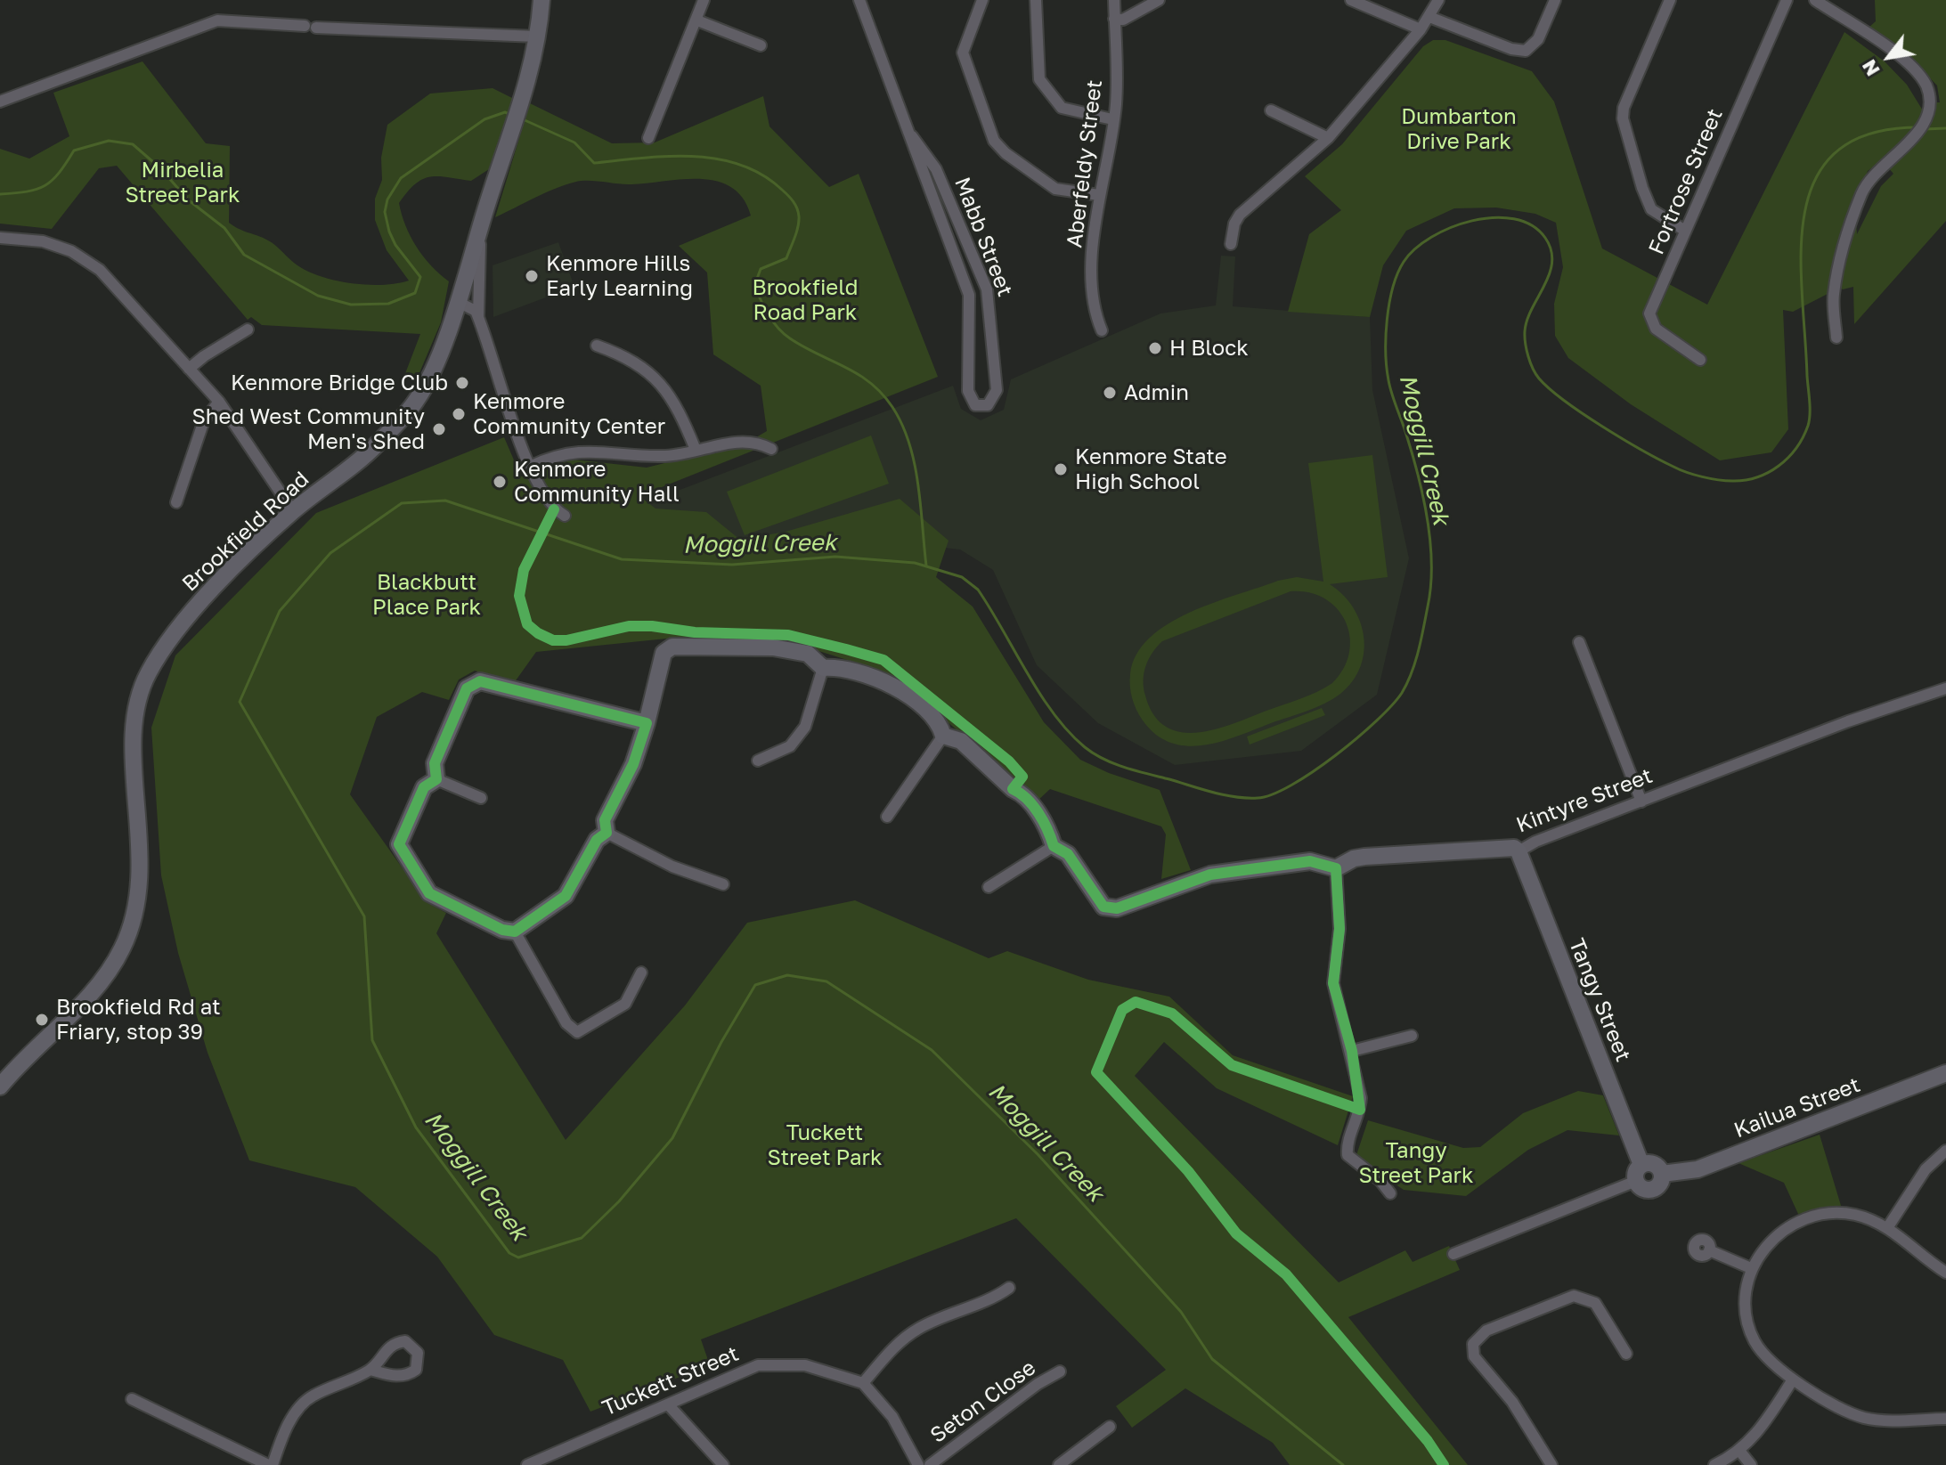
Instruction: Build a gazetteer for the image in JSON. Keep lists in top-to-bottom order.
{
  "streets": {
    "street": [
      "Aberfeldy Street",
      "Fortrose Street",
      "Mabb Street",
      "Brookfield Road",
      "Kintyre Street",
      "Tangy Street",
      "Kailua Street",
      "Tuckett Street",
      "Seton Close"
    ]
  },
  "crossings": [
    ["Kintyre Street", "Tangy Street"],
    ["Tangy Street", "Kailua Street"]
  ],
  "water": ["Moggill Creek"],
  "parks": [
    "Dumbarton Drive Park",
    "Mirbelia Street Park",
    "Brookfield Road Park",
    "Blackbutt Place Park",
    "Tuckett Street Park",
    "Tangy Street Park"
  ],
  "places": [
    "Kenmore Hills Early Learning",
    "H Block",
    "Kenmore Bridge Club",
    "Admin",
    "Kenmore Community Center",
    "Shed West Community Men's Shed",
    "Kenmore State High School",
    "Kenmore Community Hall",
    "Brookfield Rd at Friary, stop 39"
  ],
  "north": "bottom left"
}
